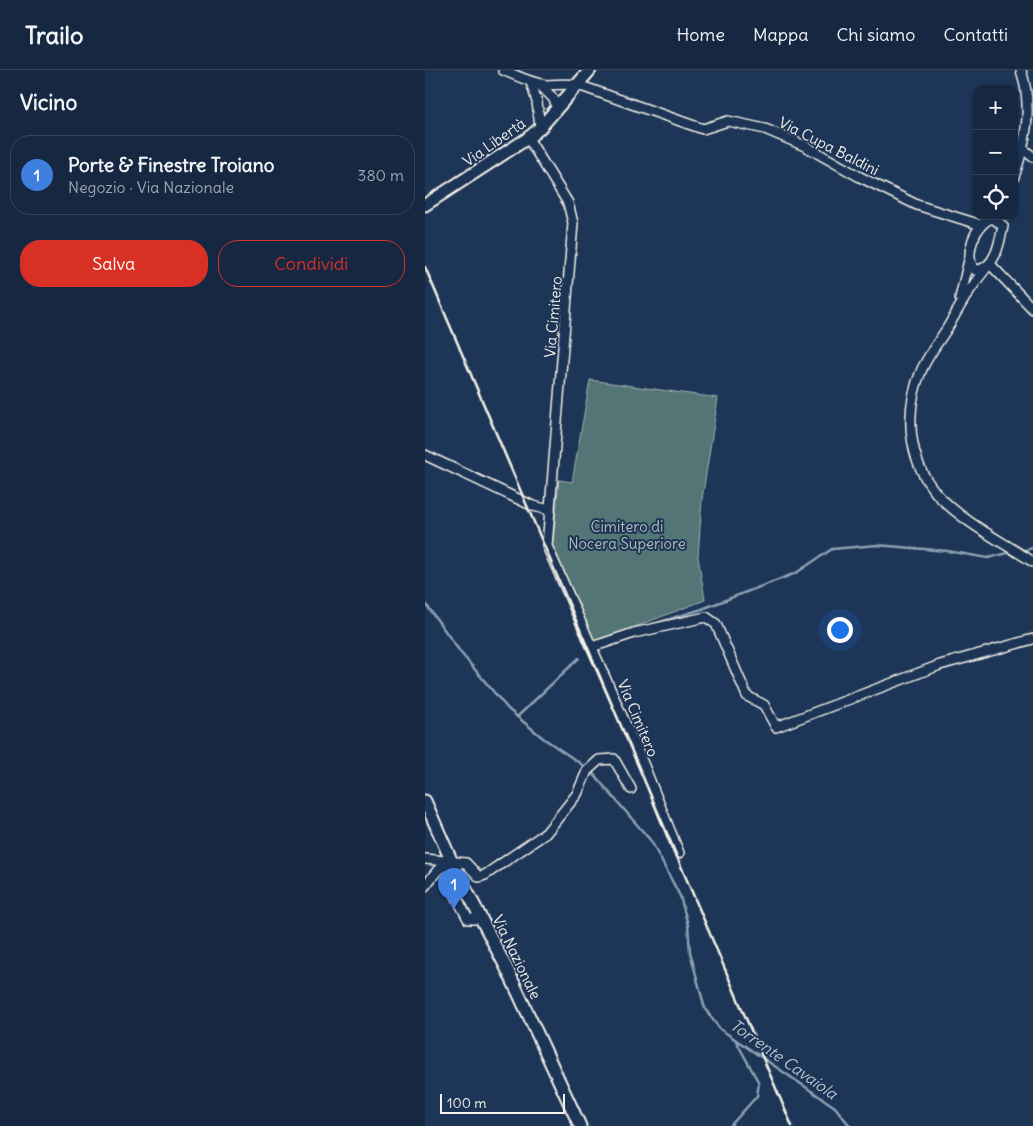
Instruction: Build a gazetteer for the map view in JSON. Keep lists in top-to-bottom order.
{
  "streets": {
    "main road": ["Via Libertà", "Via Nazionale"],
    "street": ["Via Cupa Baldini", "Via Cimitero"]
  },
  "crossings": [
    ["Via Libertà", "Via Cupa Baldini"],
    ["Via Libertà", "Via Cimitero"]
  ],
  "water": ["Torrente Cavaiola"],
  "parks": ["Cimitero di Nocera Superiore"],
  "scale_bar": "100 m",
  "page": {
    "header": "Trailo",
    "nav": [
      "Home",
      "Mappa",
      "Chi siamo",
      "Contatti"
    ],
    "heading": "Vicino",
    "map_buttons": ["+", "−"],
    "list": [
      {
        "mark": "1",
        "name": "Porte & Finestre Troiano",
        "note": "Negozio · Via Nazionale",
        "value": "380 m"
      }
    ],
    "buttons": ["Salva", "Condividi"],
    "pins": "1",
    "scale": "100 m"
  }
}
